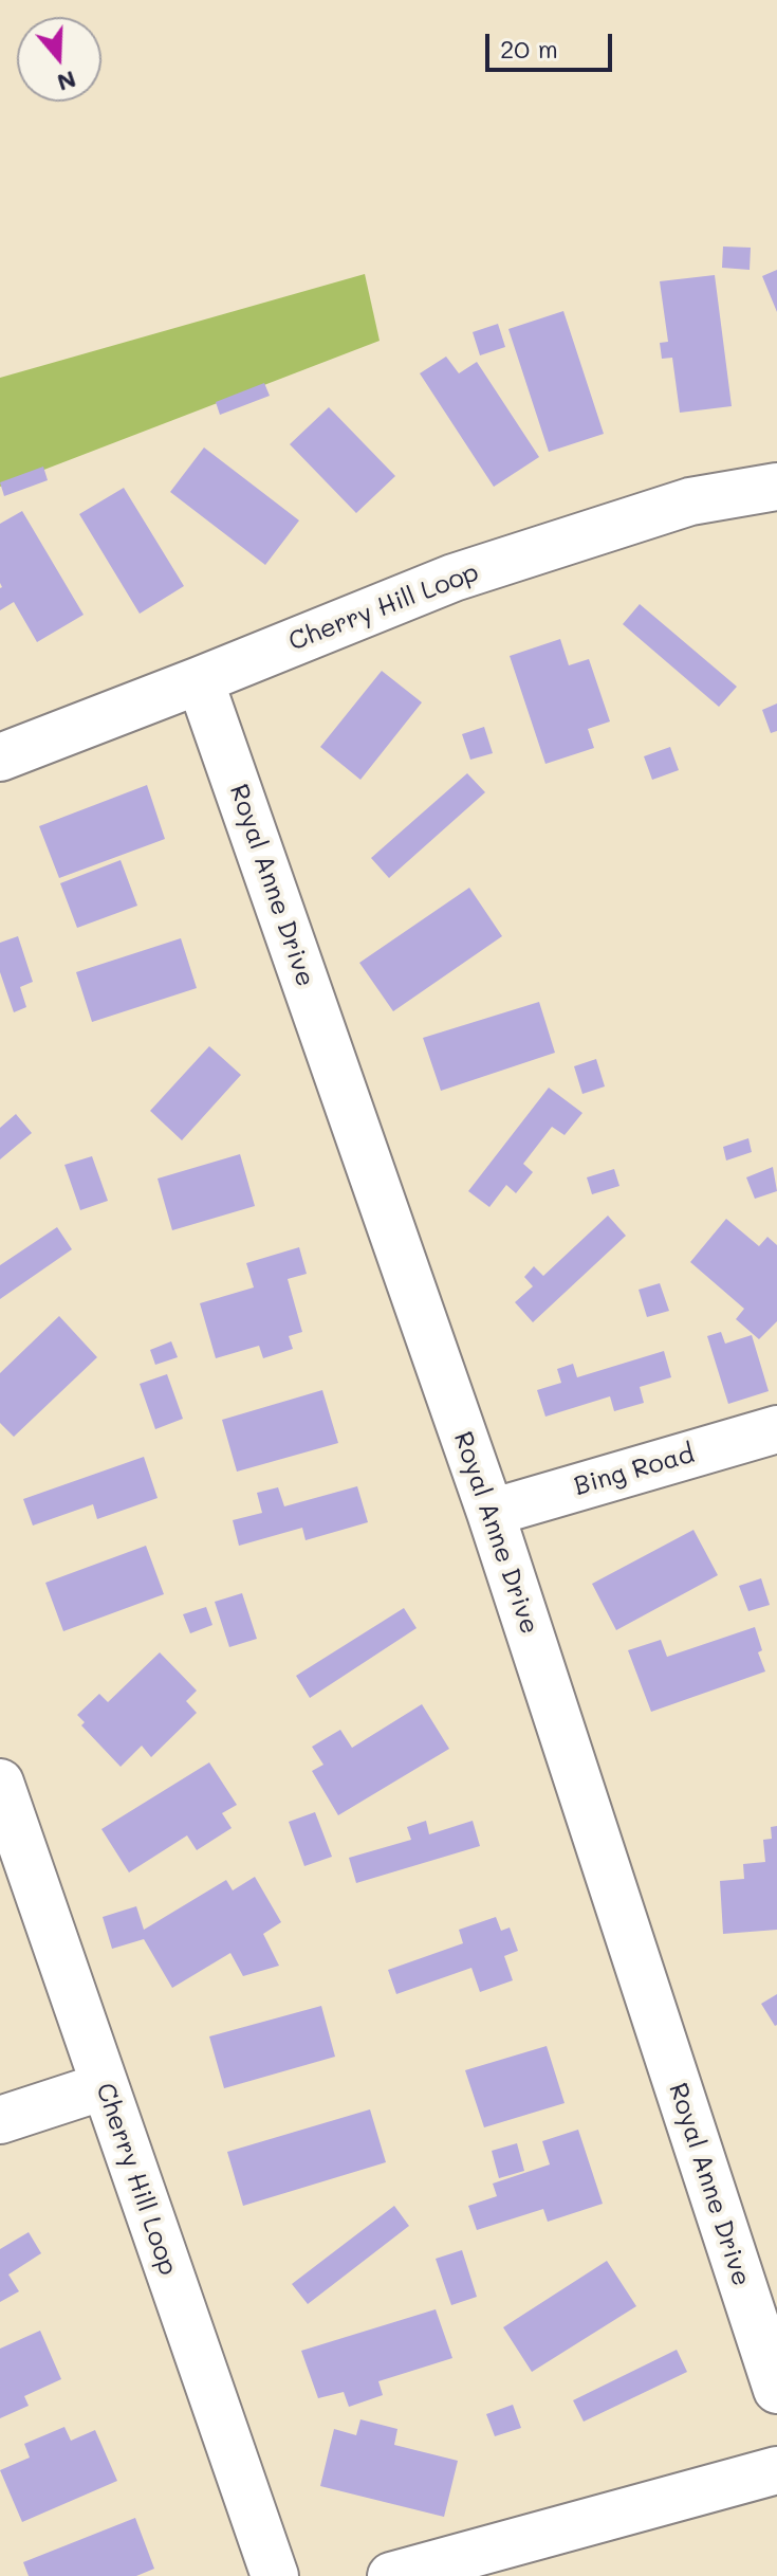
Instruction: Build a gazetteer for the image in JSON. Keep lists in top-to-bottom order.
{
  "streets": {
    "street": ["Cherry Hill Loop", "Royal Anne Drive", "Bing Road"]
  },
  "crossings": [
    ["Cherry Hill Loop", "Royal Anne Drive"],
    ["Royal Anne Drive", "Bing Road"]
  ],
  "scale_bar": "20 m",
  "north": "bottom"
}
